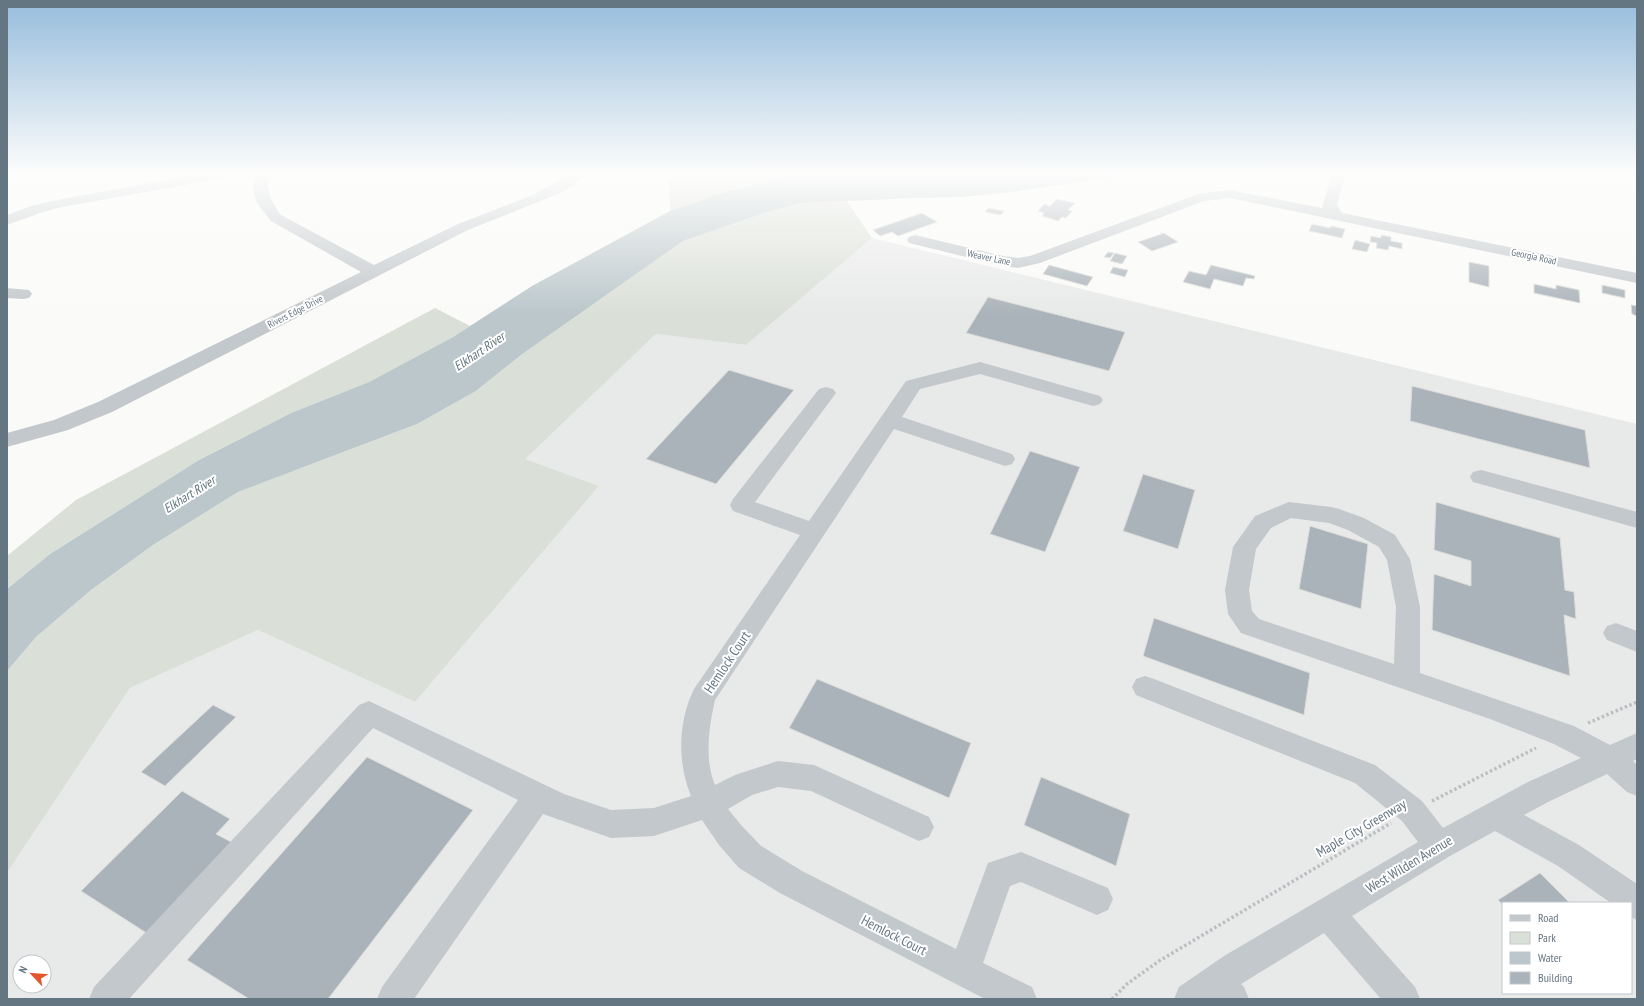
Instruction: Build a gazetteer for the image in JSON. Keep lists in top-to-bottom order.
{
  "streets": {
    "street": [
      "Georgia Road",
      "Weaver Lane",
      "Rivers Edge Drive",
      "Hemlock Court",
      "West Wilden Avenue"
    ],
    "path": ["Maple City Greenway"]
  },
  "water": ["Elkhart River"],
  "legend": [
    "Road",
    "Park",
    "Water",
    "Building"
  ],
  "north": "top left"
}
